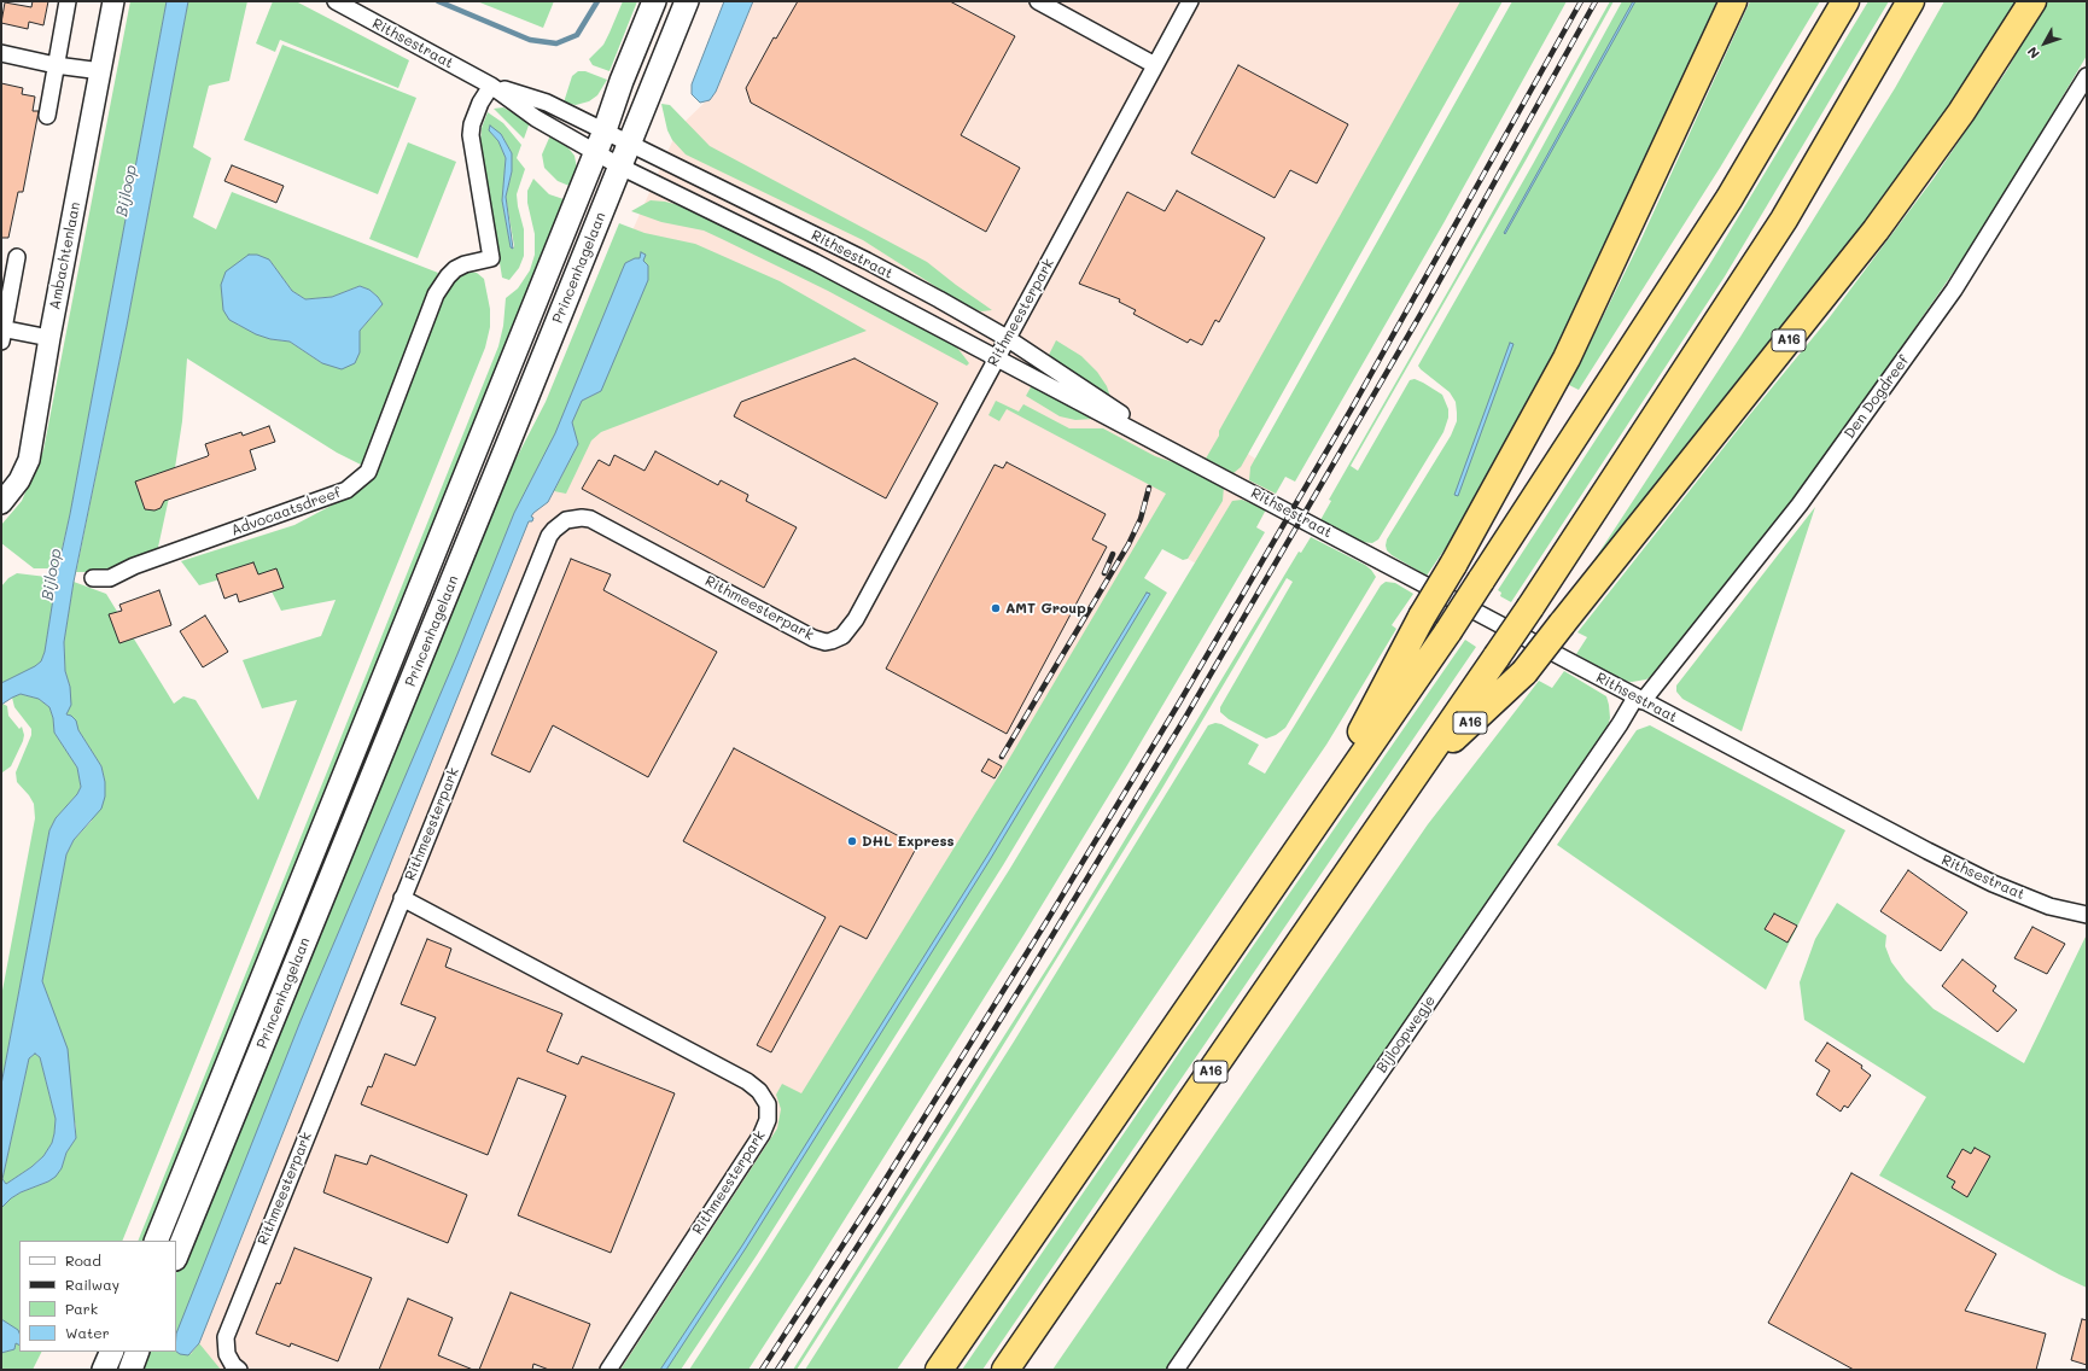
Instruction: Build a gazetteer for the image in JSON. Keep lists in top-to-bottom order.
{
  "streets": {
    "highway": ["A16"],
    "main road": ["Princenhagelaan"],
    "street": [
      "Rithsestraat",
      "Ambachtenlaan",
      "Rithmeesterpark",
      "Den Dogdreef",
      "Advocaatsdreef",
      "Bijloopwegje"
    ]
  },
  "crossings": [
    ["Rithsestraat", "Princenhagelaan"],
    ["Rithsestraat", "Rithmeesterpark"],
    ["Rithsestraat", "Den Dogdreef"],
    ["Rithsestraat", "Advocaatsdreef"],
    ["Rithsestraat", "Bijloopwegje"],
    ["Den Dogdreef", "Bijloopwegje"]
  ],
  "water": ["Bijloop"],
  "places": ["AMT Group", "DHL Express"],
  "legend": [
    "Road",
    "Railway",
    "Park",
    "Water"
  ],
  "north": "bottom left"
}
